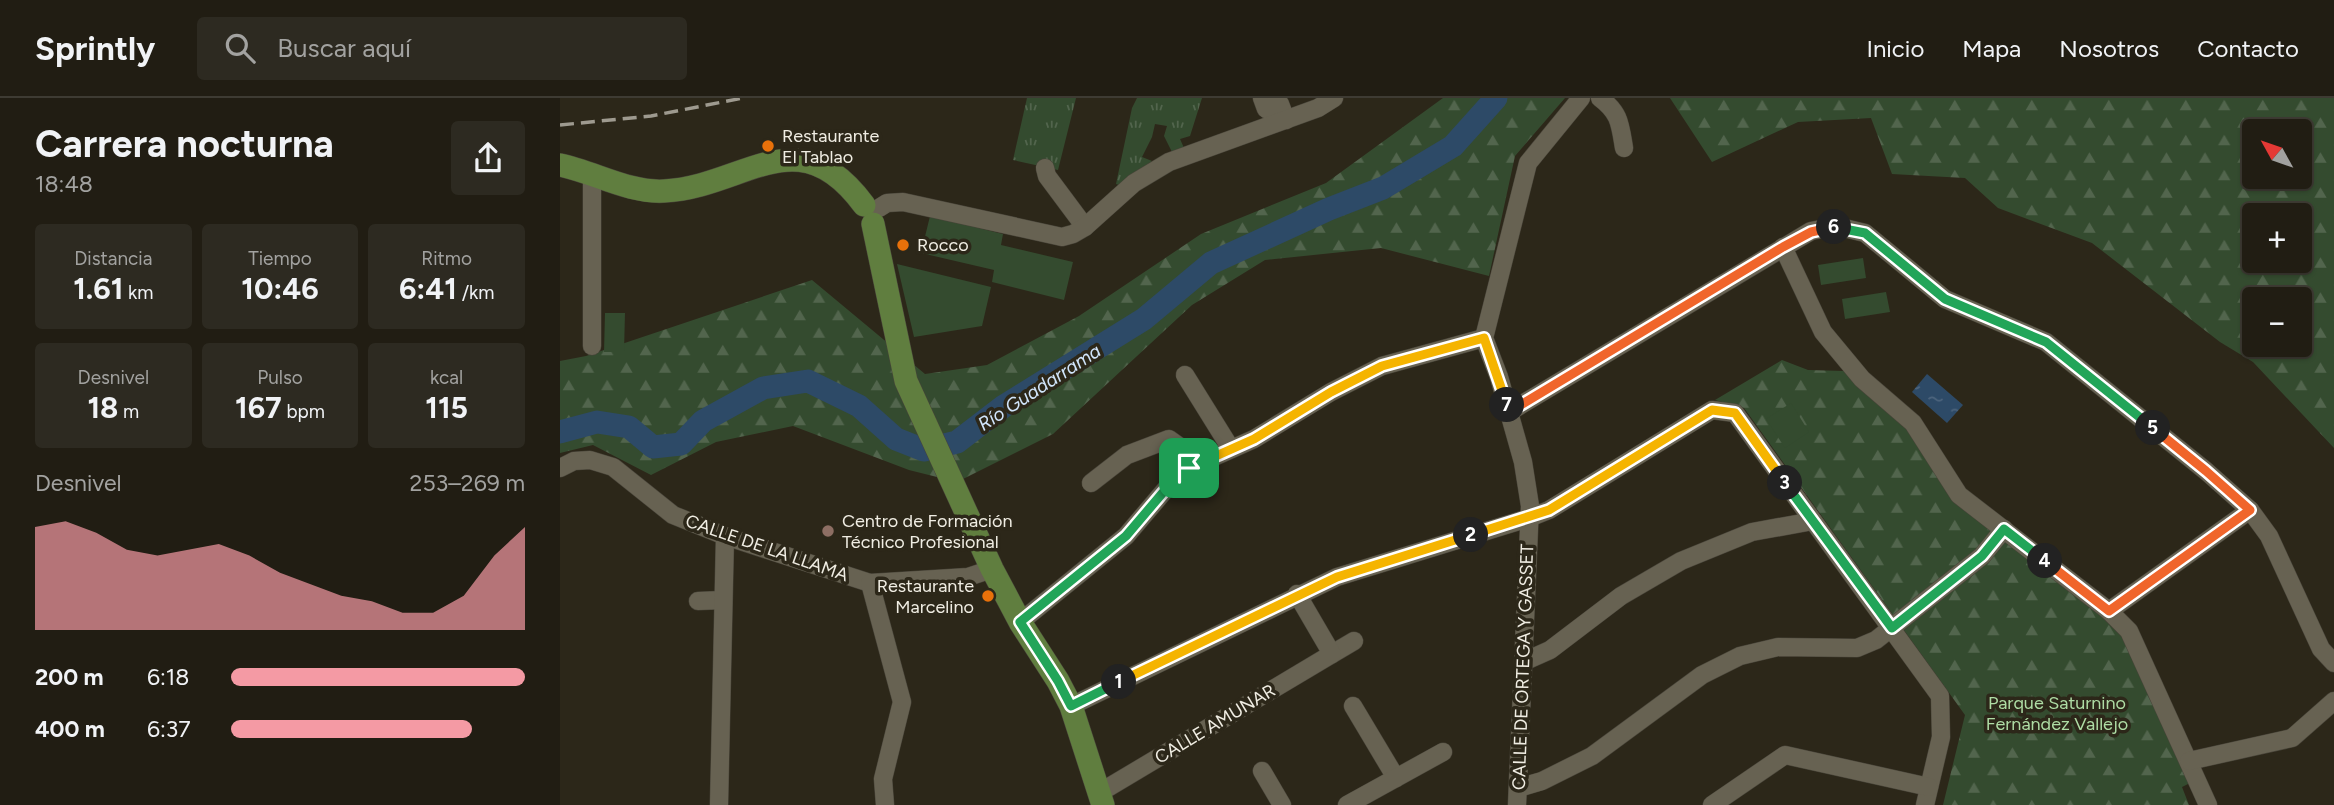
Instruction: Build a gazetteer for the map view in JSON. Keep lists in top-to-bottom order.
{
  "streets": {
    "street": ["CALLE DE LA LLAMA", "CALLE DE ORTEGA Y GASSET", "CALLE AMUNAR"]
  },
  "water": ["Río Guadarrama"],
  "parks": ["Parque Saturnino Fernández Vallejo"],
  "places": [
    "Restaurante El Tablao",
    "Rocco",
    "Centro de Formación Técnico Profesional",
    "Restaurante Marcelino"
  ],
  "north": "top left",
  "page": {
    "header": "Sprintly",
    "search": "Buscar aquí",
    "nav": [
      "Inicio",
      "Mapa",
      "Nosotros",
      "Contacto"
    ],
    "heading": ["Carrera nocturna", "18:48"],
    "map_buttons": ["+", "−"],
    "pins": [
      "6",
      "7",
      "5",
      "3",
      "2",
      "4",
      "1"
    ],
    "stats": [
      ["Distancia", "1.61 km"],
      ["Tiempo", "10:46"],
      ["Ritmo", "6:41 /km"],
      ["Desnivel", "18 m"],
      ["Pulso", "167 bpm"],
      ["kcal", "115"]
    ],
    "chart": ["Desnivel", "253–269 m"],
    "list": [
      {
        "name": "200 m",
        "note": "6:18"
      },
      {
        "name": "400 m",
        "note": "6:37"
      }
    ]
  }
}
